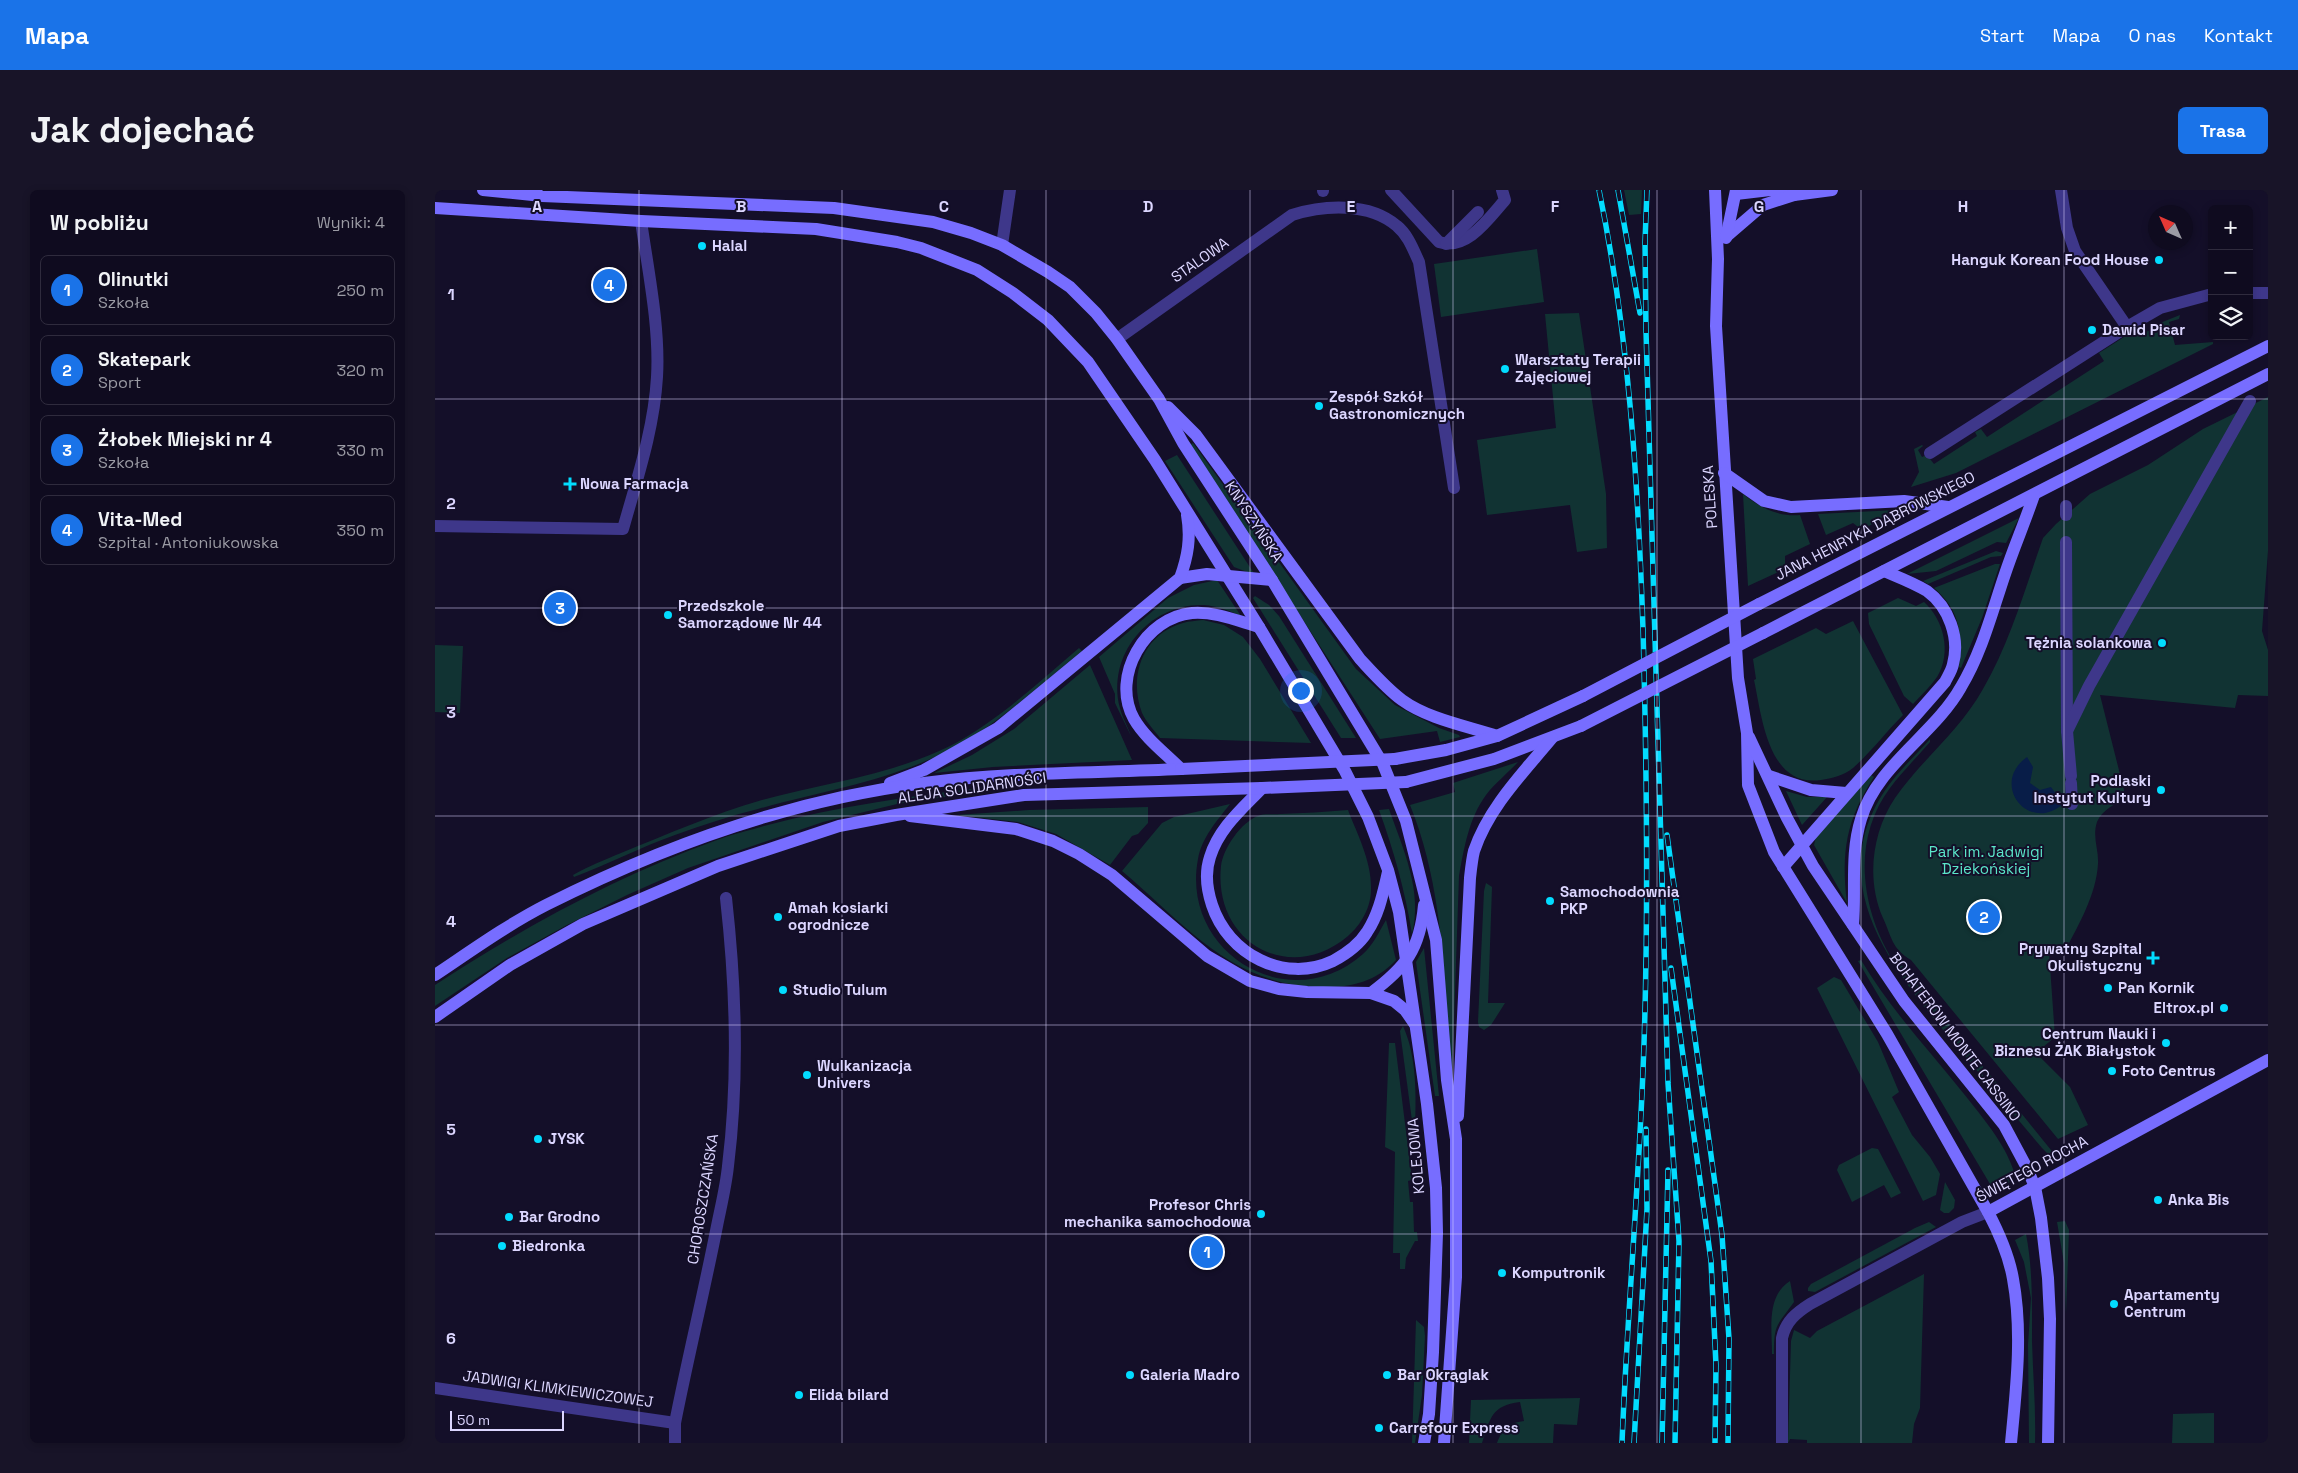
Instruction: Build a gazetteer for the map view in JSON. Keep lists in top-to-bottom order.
{
  "streets": {
    "main road": [
      "POLESKA",
      "KNYSZYŃSKA",
      "JANA HENRYKA DĄBROWSKIEGO",
      "ALEJA SOLIDARNOŚCI",
      "BOHATERÓW MONTE CASSINO",
      "KOLEJOWA",
      "ŚWIĘTEGO ROCHA"
    ],
    "street": ["STALOWA", "CHOROSZCZAŃSKA", "JADWIGI KLIMKIEWICZOWEJ"]
  },
  "crossings": [
    ["STALOWA", "KNYSZYŃSKA"],
    ["POLESKA", "BOHATERÓW MONTE CASSINO"],
    ["JANA HENRYKA DĄBROWSKIEGO", "ALEJA SOLIDARNOŚCI"],
    ["BOHATERÓW MONTE CASSINO", "ŚWIĘTEGO ROCHA"],
    ["CHOROSZCZAŃSKA", "JADWIGI KLIMKIEWICZOWEJ"]
  ],
  "parks": ["Park im. Jadwigi Dziekońskiej"],
  "places": {
    "other": [
      "Halal",
      "Hanguk Korean Food House",
      "Dawid Pisar",
      "Warsztaty Terapii Zajęciowej",
      "Zespół Szkół Gastronomicznych",
      "Przedszkole Samorządowe Nr 44",
      "Tężnia solankowa",
      "Podlaski Instytut Kultury",
      "Samochodownia PKP",
      "Amah kosiarki ogrodnicze",
      "Pan Kornik",
      "Studio Tulum",
      "Eltrox.pl",
      "Centrum Nauki i Biznesu ŻAK Białystok",
      "Foto Centrus",
      "Wulkanizacja Univers",
      "JYSK",
      "Anka Bis",
      "Profesor Chris mechanika samochodowa",
      "Bar Grodno",
      "Biedronka",
      "Komputronik",
      "Apartamenty Centrum",
      "Galeria Madro",
      "Bar Okrąglak",
      "Elida bilard",
      "Carrefour Express"
    ],
    "health": ["Nowa Farmacja", "Prywatny Szpital Okulistyczny"]
  },
  "scale_bar": "50 m",
  "north": "top left",
  "page": {
    "header": "Mapa",
    "nav": [
      "Start",
      "Mapa",
      "O nas",
      "Kontakt"
    ],
    "buttons": "Trasa",
    "title": "Jak dojechać",
    "heading": ["W pobliżu", "Wyniki: 4"],
    "map_buttons": ["+", "−"],
    "list": [
      {
        "mark": "1",
        "name": "Olinutki",
        "note": "Szkoła",
        "value": "250 m"
      },
      {
        "mark": "2",
        "name": "Skatepark",
        "note": "Sport",
        "value": "320 m"
      },
      {
        "mark": "3",
        "name": "Żłobek Miejski nr 4",
        "note": "Szkoła",
        "value": "330 m"
      },
      {
        "mark": "4",
        "name": "Vita-Med",
        "note": "Szpital · Antoniukowska",
        "value": "350 m"
      }
    ],
    "pins": [
      "4",
      "3",
      "2",
      "1"
    ],
    "scale": "50 m"
  },
  "grid": {
    "columns": [
      "A",
      "B",
      "C",
      "D",
      "E",
      "F",
      "G",
      "H"
    ],
    "rows": [
      "1",
      "2",
      "3",
      "4",
      "5",
      "6"
    ]
  }
}
